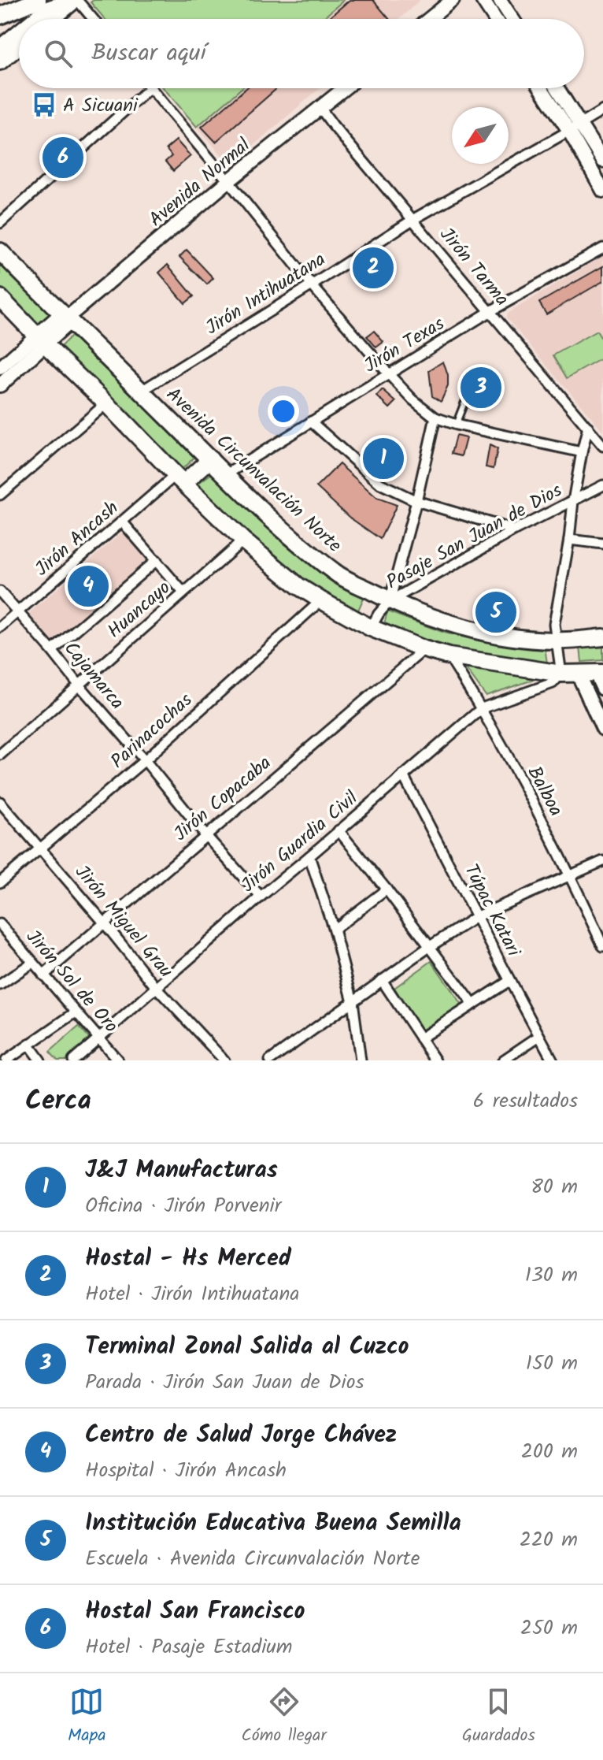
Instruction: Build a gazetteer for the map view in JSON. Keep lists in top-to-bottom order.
{
  "streets": {
    "highway": ["Avenida Circunvalación Norte"],
    "street": [
      "Avenida Normal",
      "Jirón Tarma",
      "Jirón Intihuatana",
      "Jirón Texas",
      "Pasaje San Juan de Dios",
      "Jirón Ancash",
      "Huancayo",
      "Cajamarca",
      "Parinacochas",
      "Balboa",
      "Jirón Copacaba",
      "Jirón Guardia Civil",
      "Túpac Katari",
      "Jirón Miguel Grau",
      "Jirón Sol de Oro"
    ]
  },
  "crossings": [
    ["Avenida Normal", "Jirón Tarma"],
    ["Avenida Normal", "Avenida Circunvalación Norte"],
    ["Jirón Tarma", "Jirón Intihuatana"],
    ["Jirón Tarma", "Jirón Texas"],
    ["Jirón Intihuatana", "Avenida Circunvalación Norte"],
    ["Jirón Texas", "Avenida Circunvalación Norte"],
    ["Avenida Circunvalación Norte", "Pasaje San Juan de Dios"],
    ["Jirón Ancash", "Cajamarca"],
    ["Huancayo", "Cajamarca"],
    ["Cajamarca", "Parinacochas"],
    ["Cajamarca", "Jirón Copacaba"],
    ["Cajamarca", "Jirón Guardia Civil"],
    ["Parinacochas", "Jirón Miguel Grau"],
    ["Balboa", "Jirón Guardia Civil"],
    ["Jirón Copacaba", "Jirón Miguel Grau"],
    ["Jirón Copacaba", "Jirón Sol de Oro"],
    ["Jirón Guardia Civil", "Túpac Katari"],
    ["Jirón Guardia Civil", "Jirón Miguel Grau"],
    ["Jirón Guardia Civil", "Jirón Sol de Oro"]
  ],
  "places": {
    "bus stop": ["A Sicuani"]
  },
  "north": "bottom left",
  "page": {
    "search": "Buscar aquí",
    "pins": [
      "6",
      "2",
      "3",
      "1",
      "4",
      "5"
    ],
    "heading": ["Cerca", "6 resultados"],
    "list": [
      {
        "mark": "1",
        "name": "J&J Manufacturas",
        "note": "Oficina · Jirón Porvenir",
        "value": "80 m"
      },
      {
        "mark": "2",
        "name": "Hostal - Hs Merced",
        "note": "Hotel · Jirón Intihuatana",
        "value": "130 m"
      },
      {
        "mark": "3",
        "name": "Terminal Zonal Salida al Cuzco",
        "note": "Parada · Jirón San Juan de Dios",
        "value": "150 m"
      },
      {
        "mark": "4",
        "name": "Centro de Salud Jorge Chávez",
        "note": "Hospital · Jirón Ancash",
        "value": "200 m"
      },
      {
        "mark": "5",
        "name": "Institución Educativa Buena Semilla",
        "note": "Escuela · Avenida Circunvalación Norte",
        "value": "220 m"
      },
      {
        "mark": "6",
        "name": "Hostal San Francisco",
        "note": "Hotel · Pasaje Estadium",
        "value": "250 m"
      }
    ],
    "nav": ["Mapa", "Cómo llegar", "Guardados"]
  }
}
